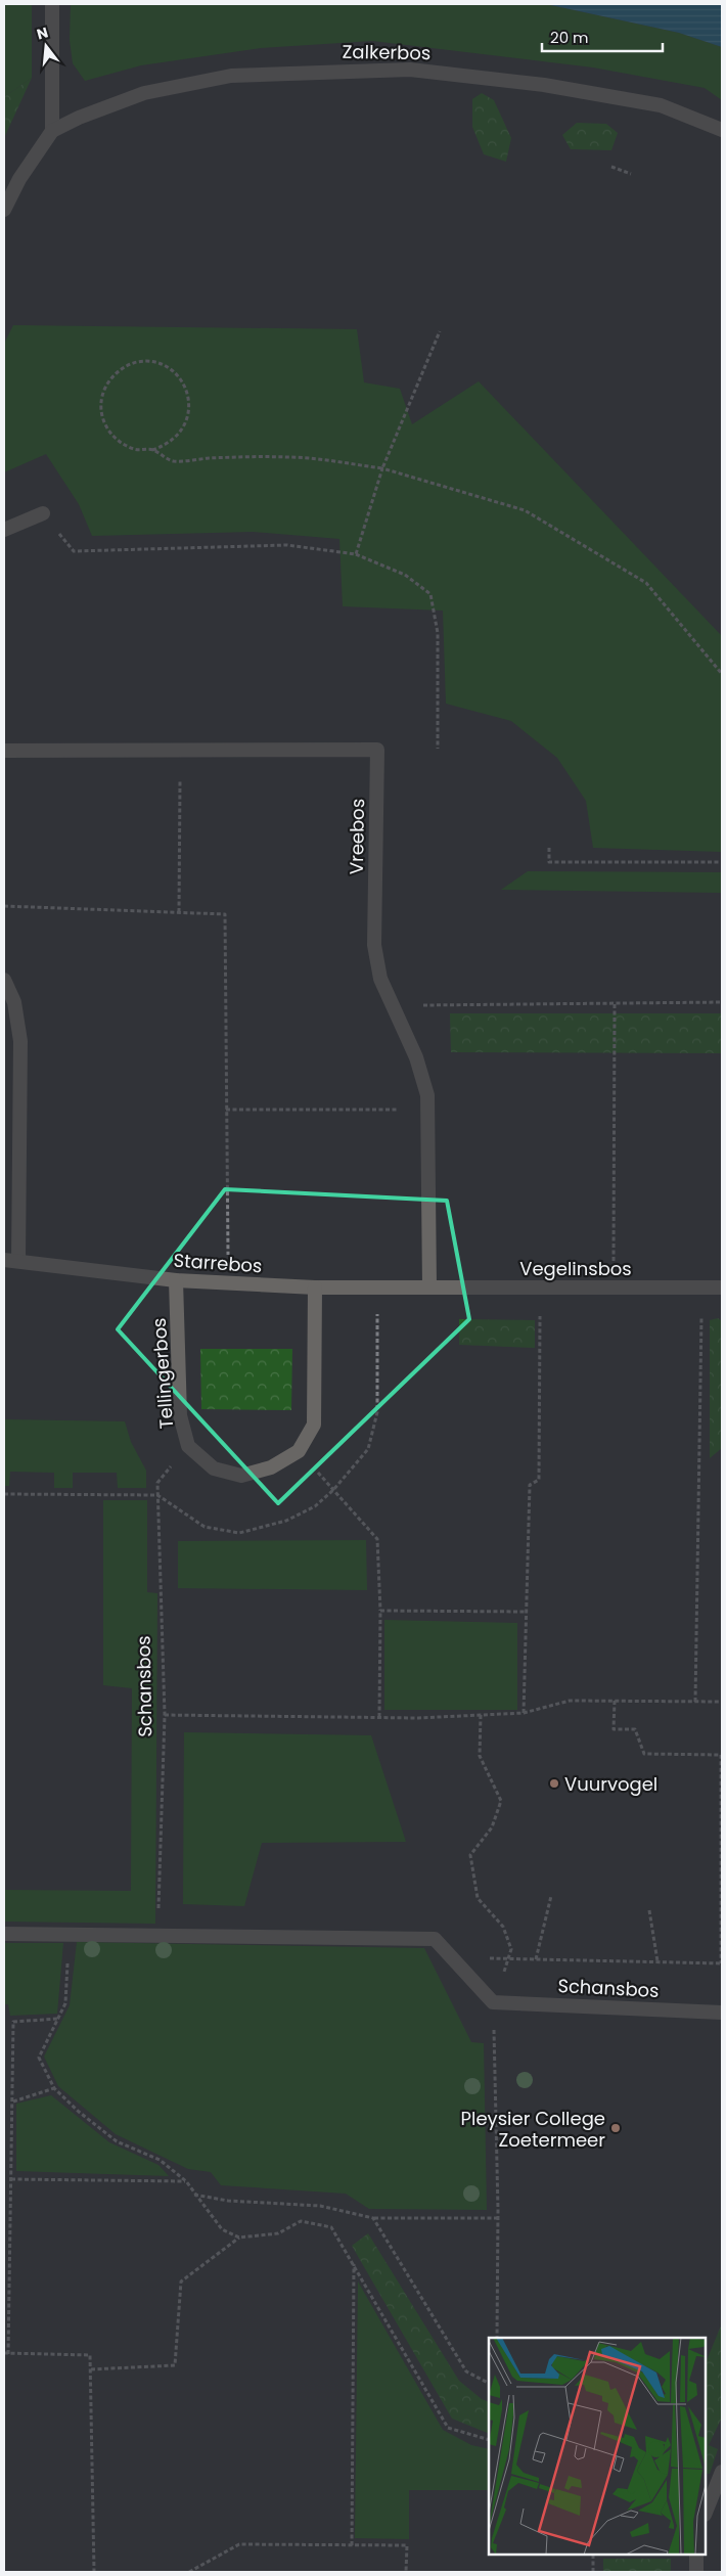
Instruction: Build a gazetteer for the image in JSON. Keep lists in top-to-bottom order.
{
  "streets": {
    "street": [
      "Zalkerbos",
      "Vreebos",
      "Starrebos",
      "Vegelinsbos",
      "Tellingerbos",
      "Schansbos"
    ]
  },
  "crossings": [
    ["Vreebos", "Starrebos"],
    ["Vreebos", "Vegelinsbos"],
    ["Starrebos", "Vegelinsbos"],
    ["Starrebos", "Tellingerbos"],
    ["Tellingerbos", "Schansbos"]
  ],
  "places": ["Vuurvogel", "Pleysier College Zoetermeer"],
  "scale_bar": "20 m",
  "north": "top"
}
